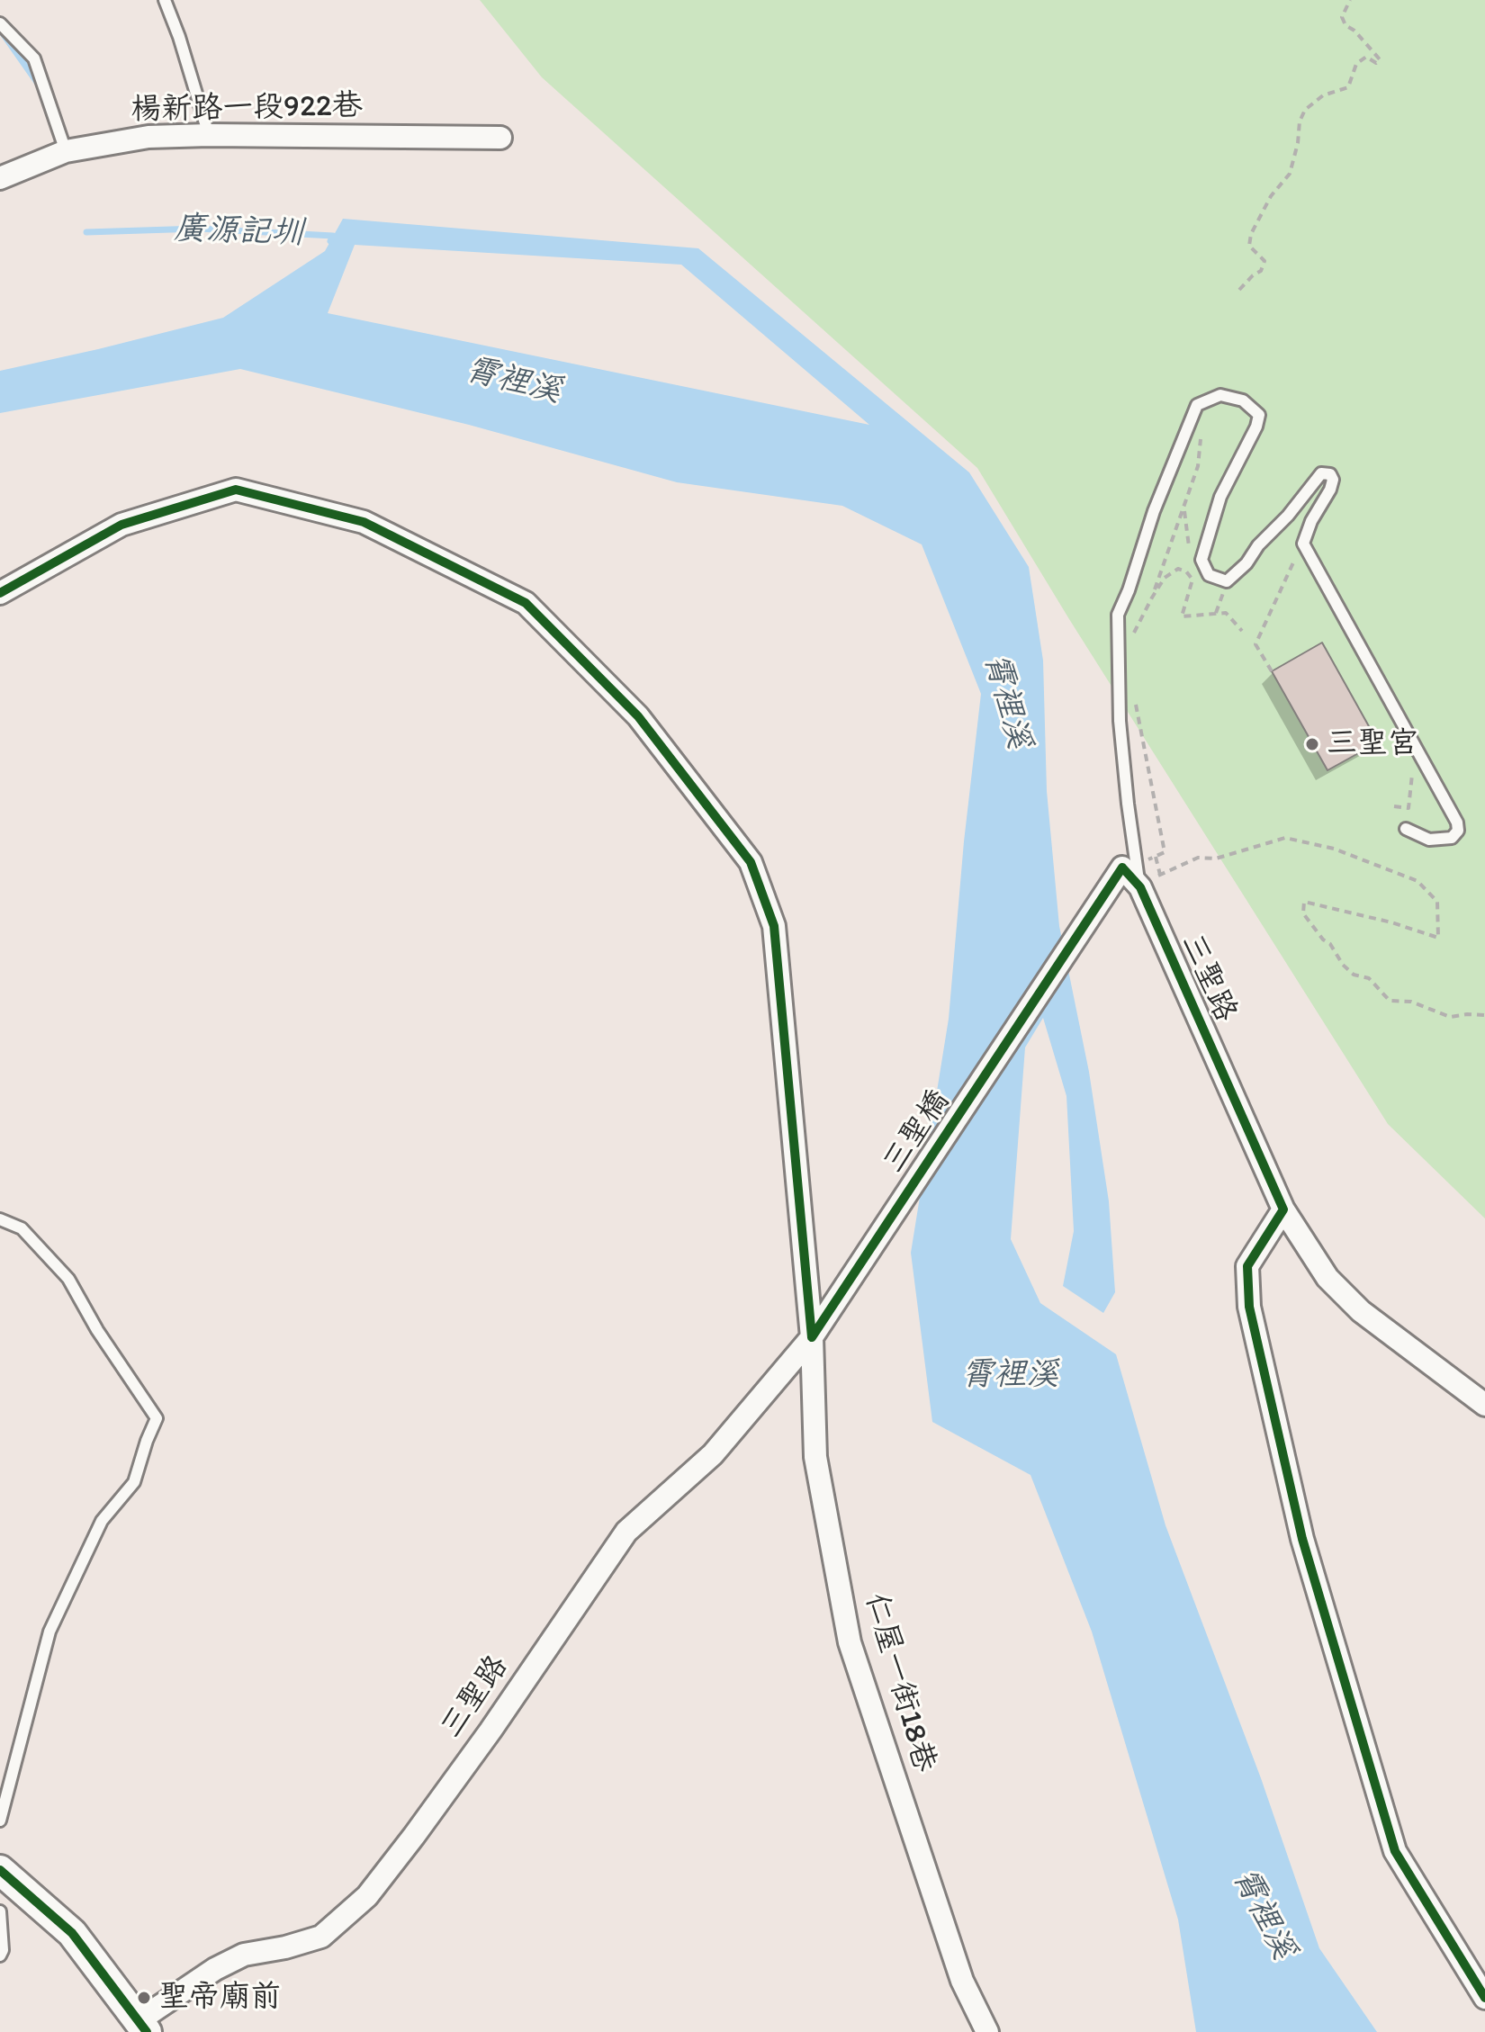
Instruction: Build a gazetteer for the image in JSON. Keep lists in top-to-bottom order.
{
  "streets": {
    "street": [
      "楊新路一段922巷",
      "三聖路",
      "三聖橋",
      "仁屋一街18巷"
    ]
  },
  "crossings": [
    ["三聖路", "三聖橋"],
    ["三聖路", "仁屋一街18巷"],
    ["三聖橋", "仁屋一街18巷"]
  ],
  "water": ["廣源記圳", "霄裡溪"],
  "places": ["三聖宮", "聖帝廟前"]
}
